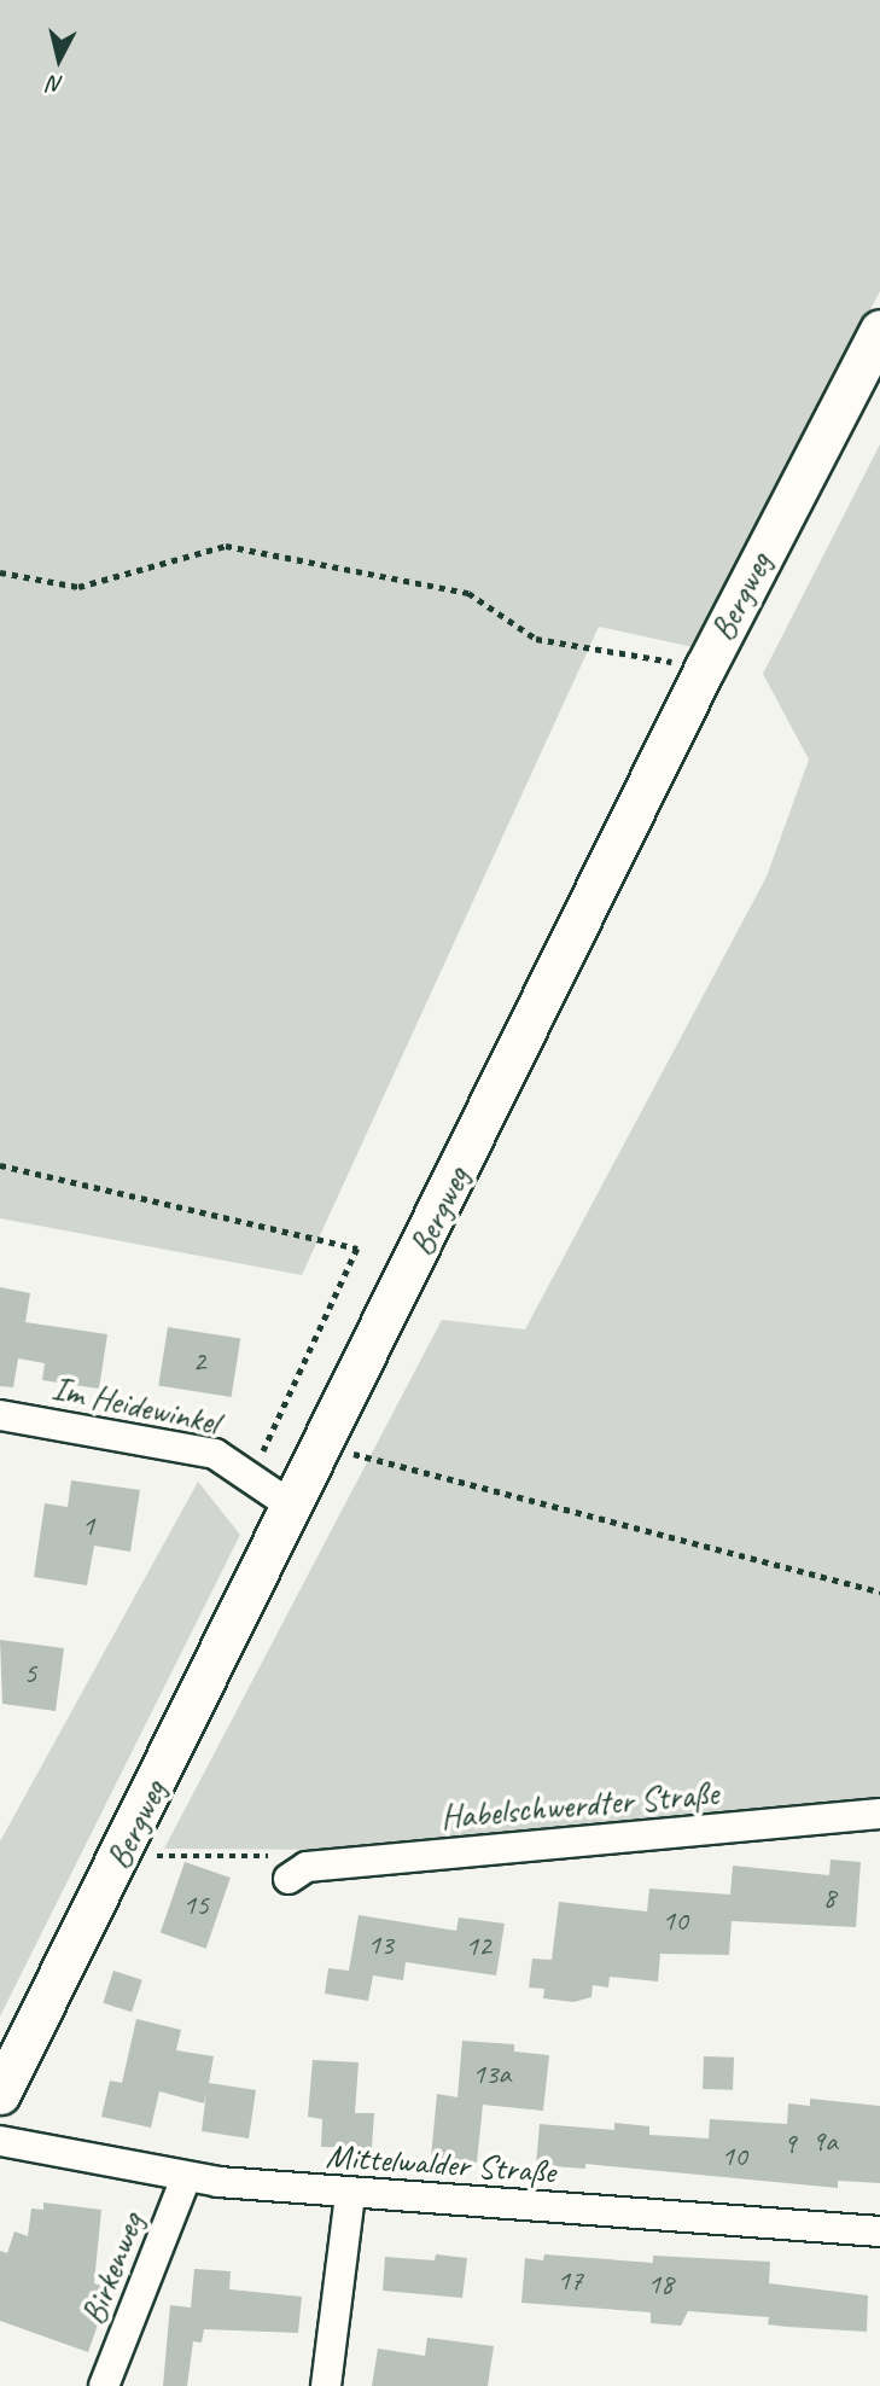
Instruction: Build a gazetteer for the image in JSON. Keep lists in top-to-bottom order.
{
  "streets": {
    "main road": ["Bergweg"],
    "street": [
      "Im Heidewinkel",
      "Habelschwerdter Straße",
      "Mittelwalder Straße",
      "Birkenweg"
    ]
  },
  "crossings": [
    ["Bergweg", "Im Heidewinkel"],
    ["Mittelwalder Straße", "Birkenweg"]
  ],
  "house_numbers": [
    "2",
    "1",
    "5",
    "8",
    "15",
    "10",
    "13",
    "12",
    "13a",
    "9a",
    "9",
    "10",
    "17",
    "18"
  ],
  "north": "bottom"
}
